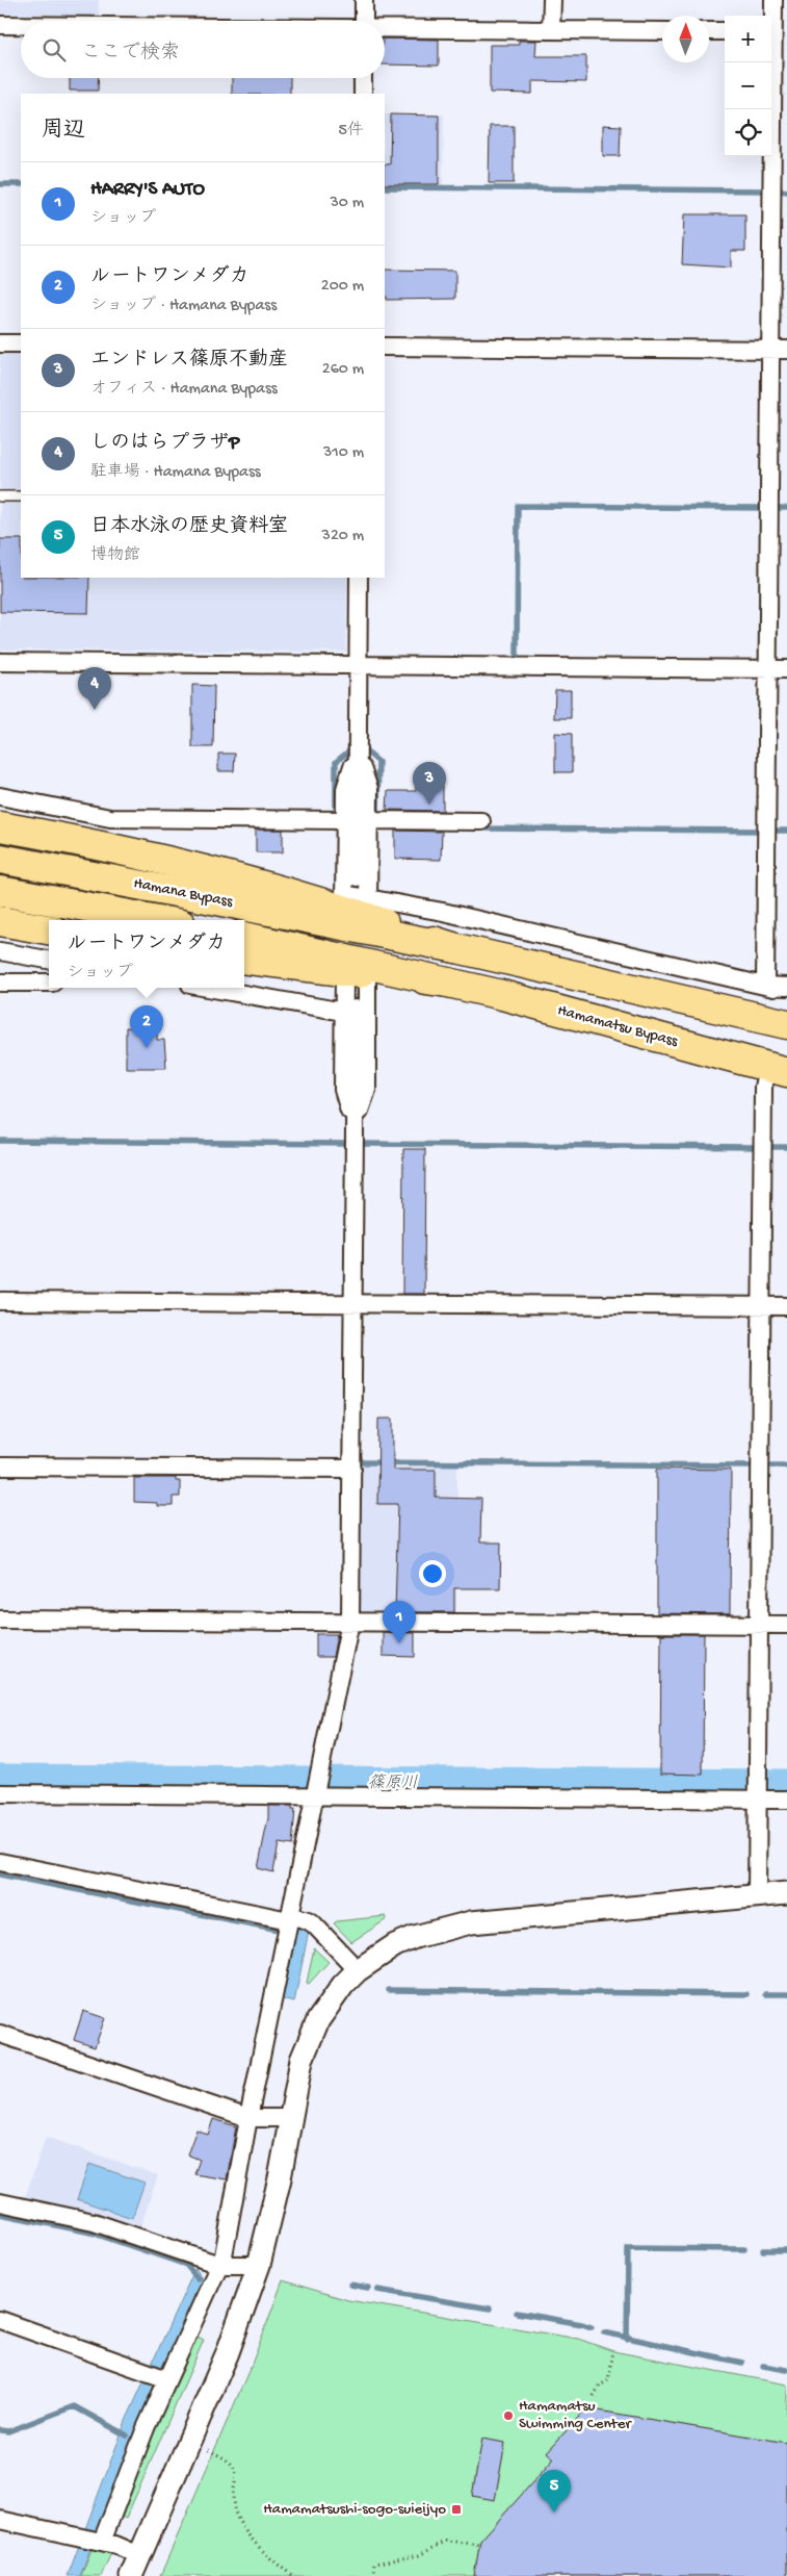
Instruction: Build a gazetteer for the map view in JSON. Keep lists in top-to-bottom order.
{
  "streets": {
    "highway": ["Hamana Bypass", "Hamamatsu Bypass"]
  },
  "water": ["篠原川"],
  "places": {
    "other": ["Hamamatsu Swimming Center"],
    "transit": ["Hamamatsushi-sogo-suieijyo"]
  },
  "north": "top",
  "page": {
    "map_buttons": ["+", "−"],
    "search": "ここで検索",
    "heading": ["周辺", "5件"],
    "list": [
      {
        "mark": "1",
        "name": "HARRY'S AUTO",
        "note": "ショップ",
        "value": "30 m"
      },
      {
        "mark": "2",
        "name": "ルートワンメダカ",
        "note": "ショップ · Hamana Bypass",
        "value": "200 m"
      },
      {
        "mark": "3",
        "name": "エンドレス篠原不動産",
        "note": "オフィス · Hamana Bypass",
        "value": "260 m"
      },
      {
        "mark": "4",
        "name": "しのはらプラザP",
        "note": "駐車場 · Hamana Bypass",
        "value": "310 m"
      },
      {
        "mark": "5",
        "name": "日本水泳の歴史資料室",
        "note": "博物館",
        "value": "320 m"
      }
    ],
    "pins": [
      "4",
      "3",
      "2",
      "1",
      "5"
    ],
    "popup": ["ルートワンメダカ", "ショップ"]
  }
}
